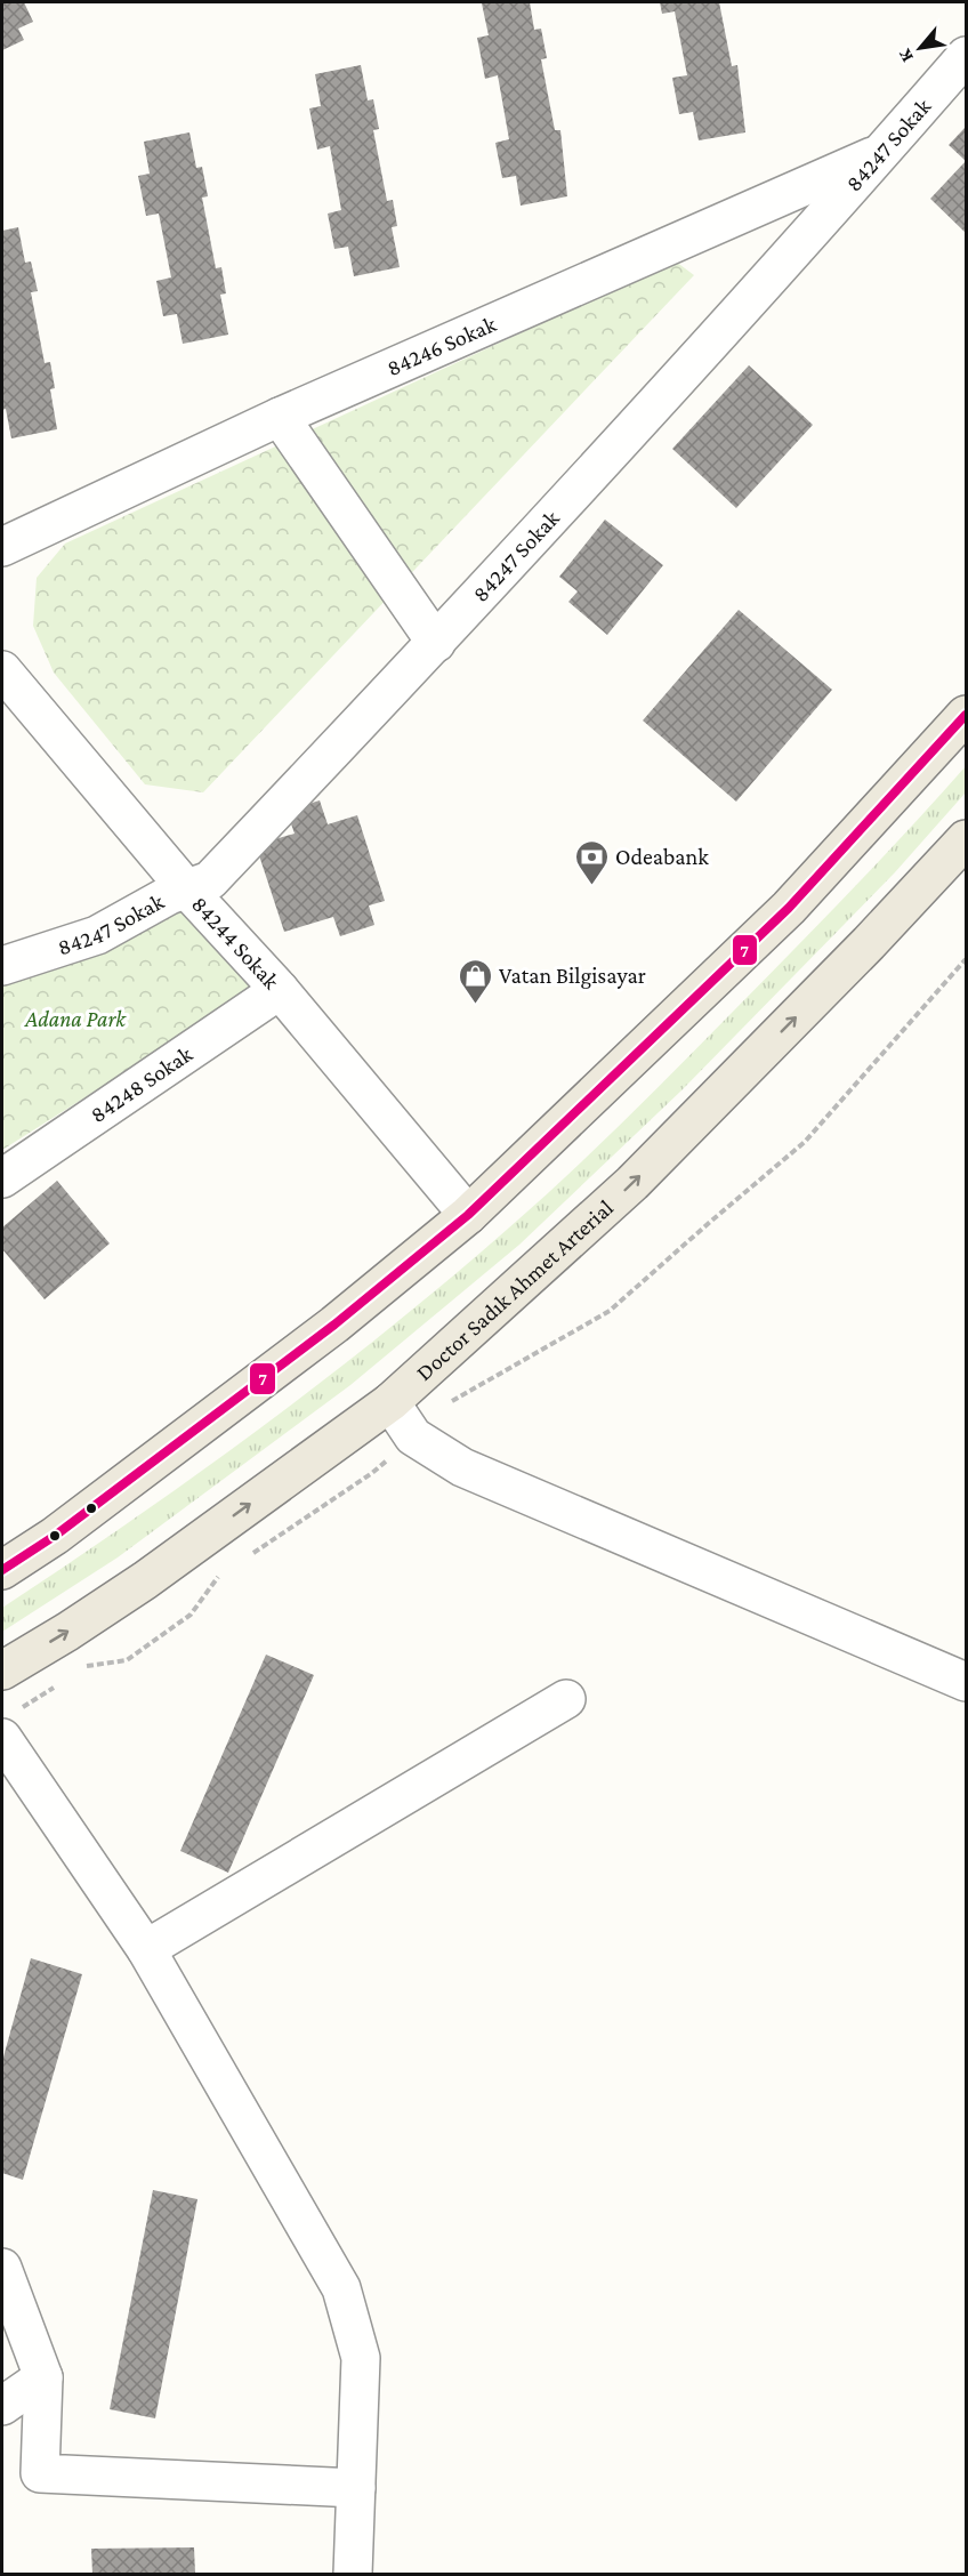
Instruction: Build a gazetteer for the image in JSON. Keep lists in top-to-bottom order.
{
  "streets": {
    "main road": ["Doctor Sadık Ahmet Arterial"],
    "street": [
      "84247 Sokak",
      "84246 Sokak",
      "84244 Sokak",
      "84248 Sokak"
    ]
  },
  "crossings": [
    ["84247 Sokak", "84246 Sokak"],
    ["84247 Sokak", "84244 Sokak"],
    ["84244 Sokak", "84248 Sokak"]
  ],
  "parks": ["Adana Park"],
  "places": {
    "bank": ["Odeabank"],
    "shop": ["Vatan Bilgisayar"]
  },
  "lines": ["transit line 7"],
  "north": "bottom left"
}
